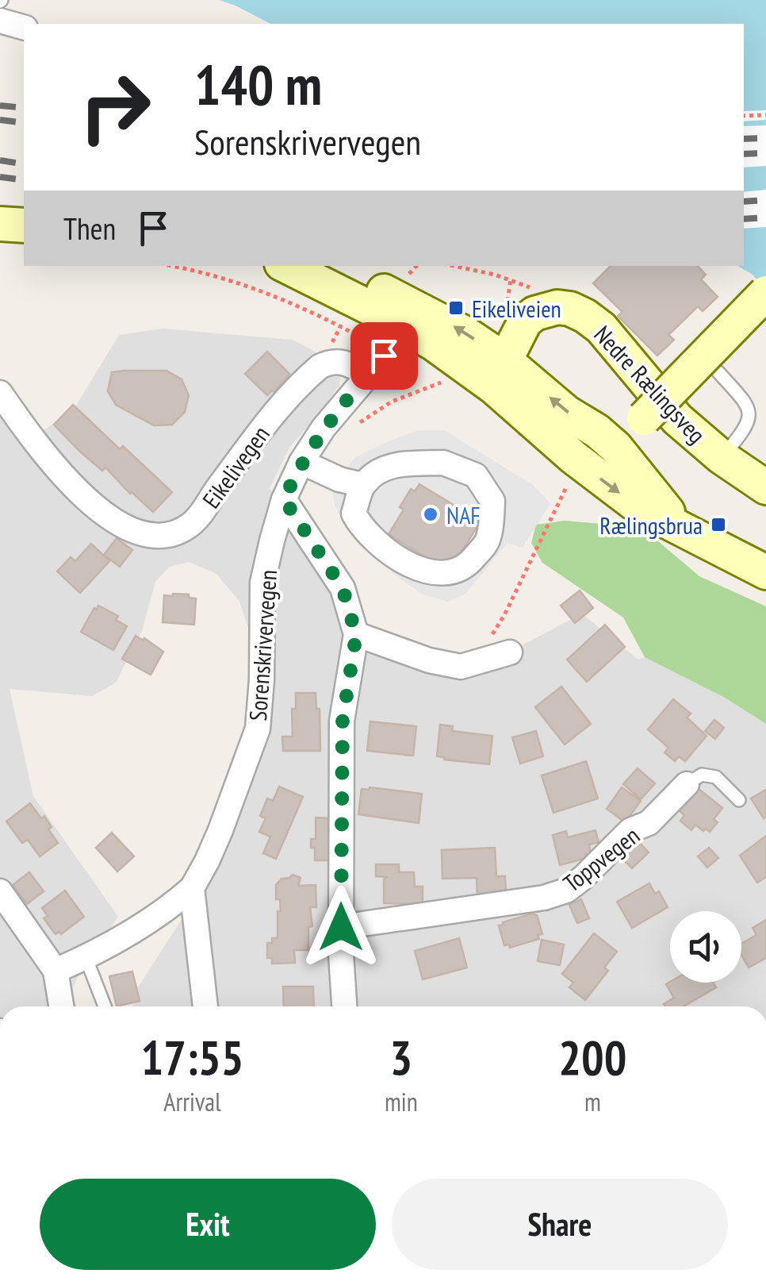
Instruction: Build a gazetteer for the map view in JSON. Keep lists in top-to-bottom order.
{
  "streets": {
    "main road": ["Nedre Rælingsveg"],
    "street": ["Eikelivegen", "Sorenskrivervegen", "Toppvegen"]
  },
  "crossings": [
    ["Eikelivegen", "Sorenskrivervegen"]
  ],
  "places": {
    "transit": ["Eikeliveien", "Rælingsbrua"],
    "other": ["NAF"]
  },
  "page": {
    "turn": ["140 m", "Sorenskrivervegen"],
    "then": "Then",
    "eta": [
      "17:55",
      "Arrival",
      "3",
      "min",
      "200",
      "m"
    ],
    "buttons": ["Exit", "Share"]
  }
}
